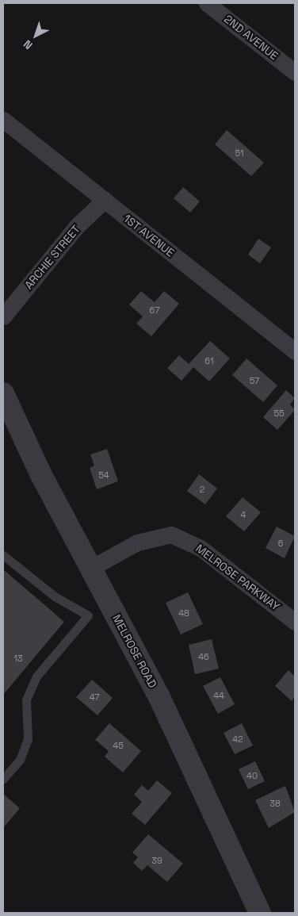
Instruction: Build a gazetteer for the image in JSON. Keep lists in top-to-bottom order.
{
  "streets": {
    "street": [
      "2ND AVENUE",
      "1ST AVENUE",
      "ARCHIE STREET",
      "MELROSE PARKWAY",
      "MELROSE ROAD"
    ]
  },
  "crossings": [
    ["1ST AVENUE", "ARCHIE STREET"],
    ["MELROSE PARKWAY", "MELROSE ROAD"]
  ],
  "house_numbers": [
    "51",
    "67",
    "61",
    "57",
    "55",
    "54",
    "2",
    "4",
    "6",
    "48",
    "46",
    "13",
    "44",
    "47",
    "42",
    "45",
    "40",
    "38",
    "39"
  ],
  "north": "bottom left"
}
